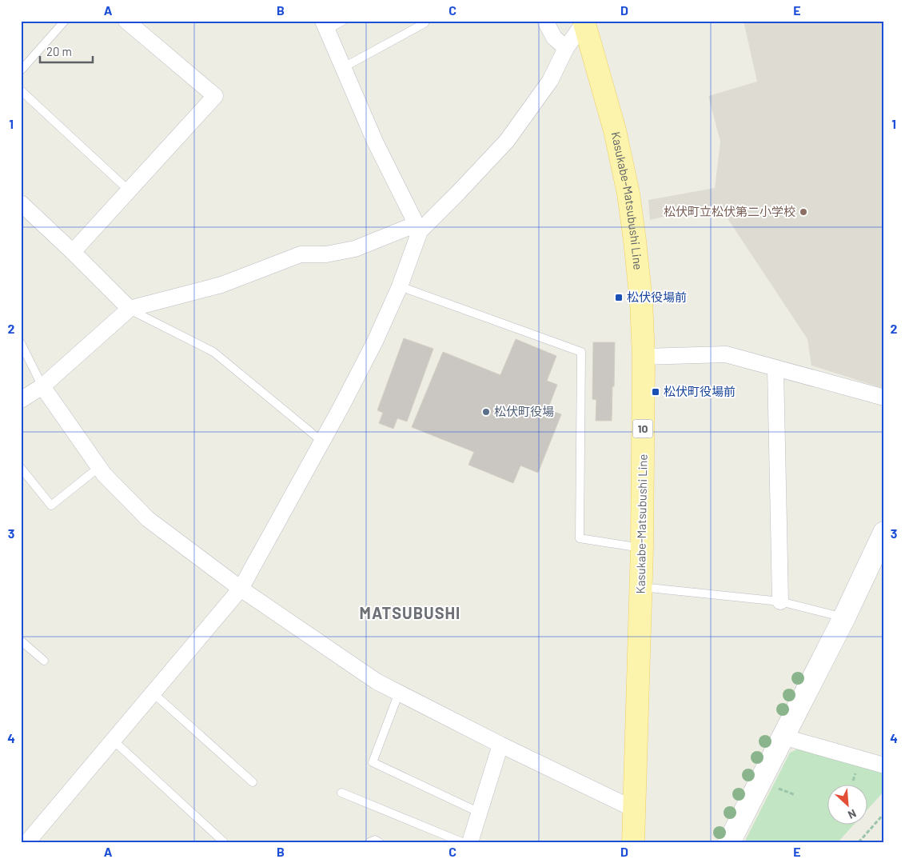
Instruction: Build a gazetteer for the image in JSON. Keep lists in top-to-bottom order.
{
  "streets": {
    "main road": ["Kasukabe-Matsubushi Line", "10"]
  },
  "districts": ["MATSUBUSHI"],
  "places": {
    "other": ["松伏町立松伏第二小学校", "松伏町役場"],
    "transit": ["松伏役場前", "松伏町役場前"]
  },
  "scale_bar": "20 m",
  "north": "bottom right",
  "grid": {
    "columns": [
      "A",
      "B",
      "C",
      "D",
      "E"
    ],
    "rows": [
      "1",
      "2",
      "3",
      "4"
    ]
  }
}
